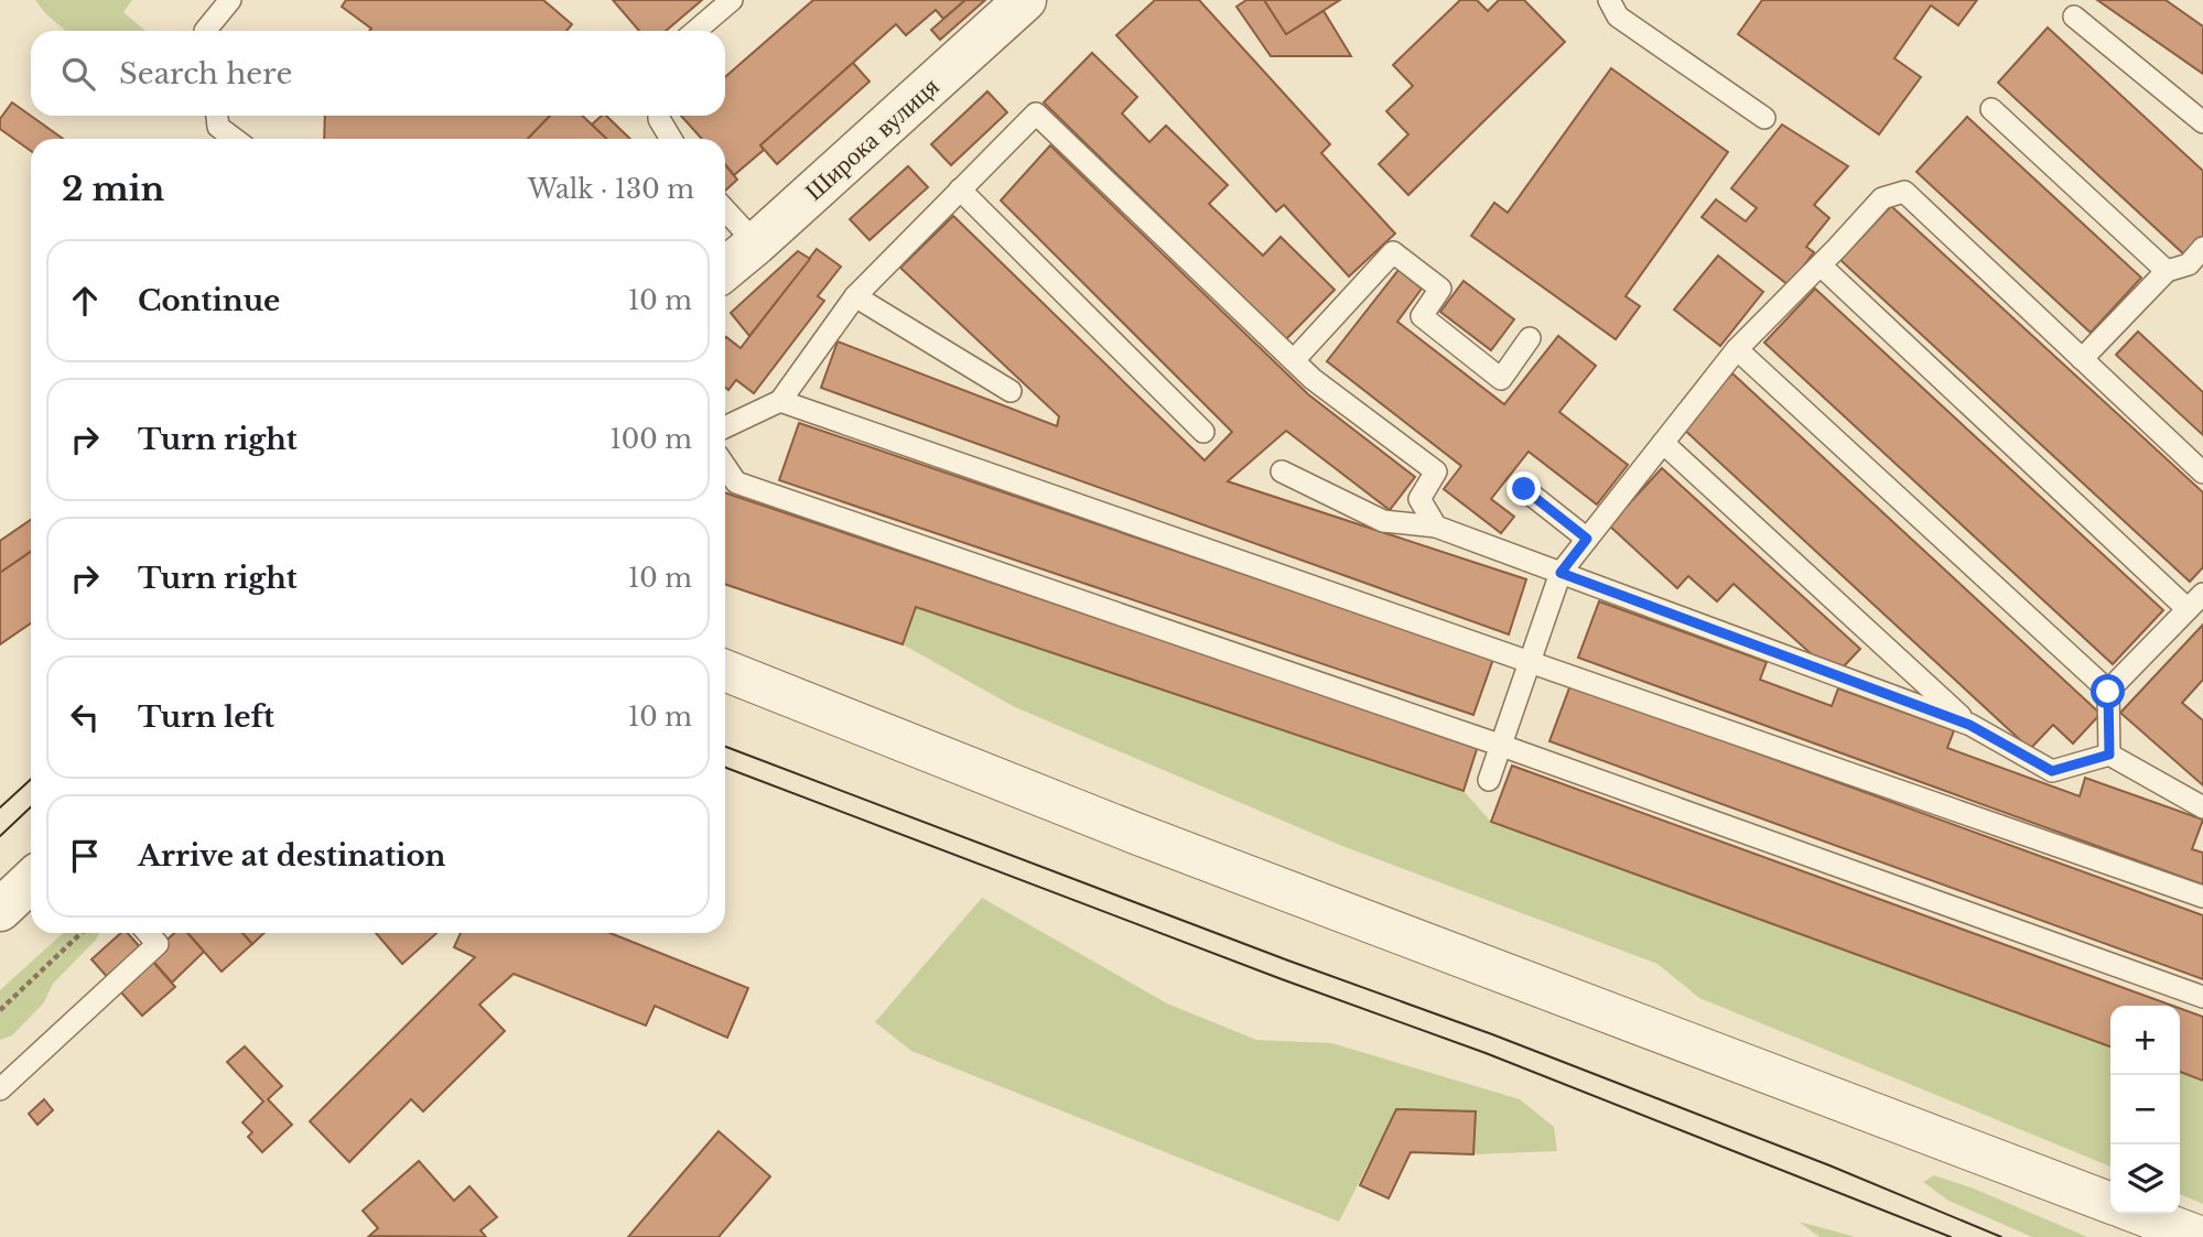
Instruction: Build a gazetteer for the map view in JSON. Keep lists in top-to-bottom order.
{
  "streets": {
    "street": ["Широка вулиця"]
  },
  "page": {
    "search": "Search here",
    "heading": ["2 min", "Walk · 130 m"],
    "list": [
      ["Continue", "10 m"],
      ["Turn right", "100 m"],
      ["Turn right", "10 m"],
      ["Turn left", "10 m"],
      "Arrive at destination"
    ],
    "map_buttons": ["+", "−"]
  }
}
